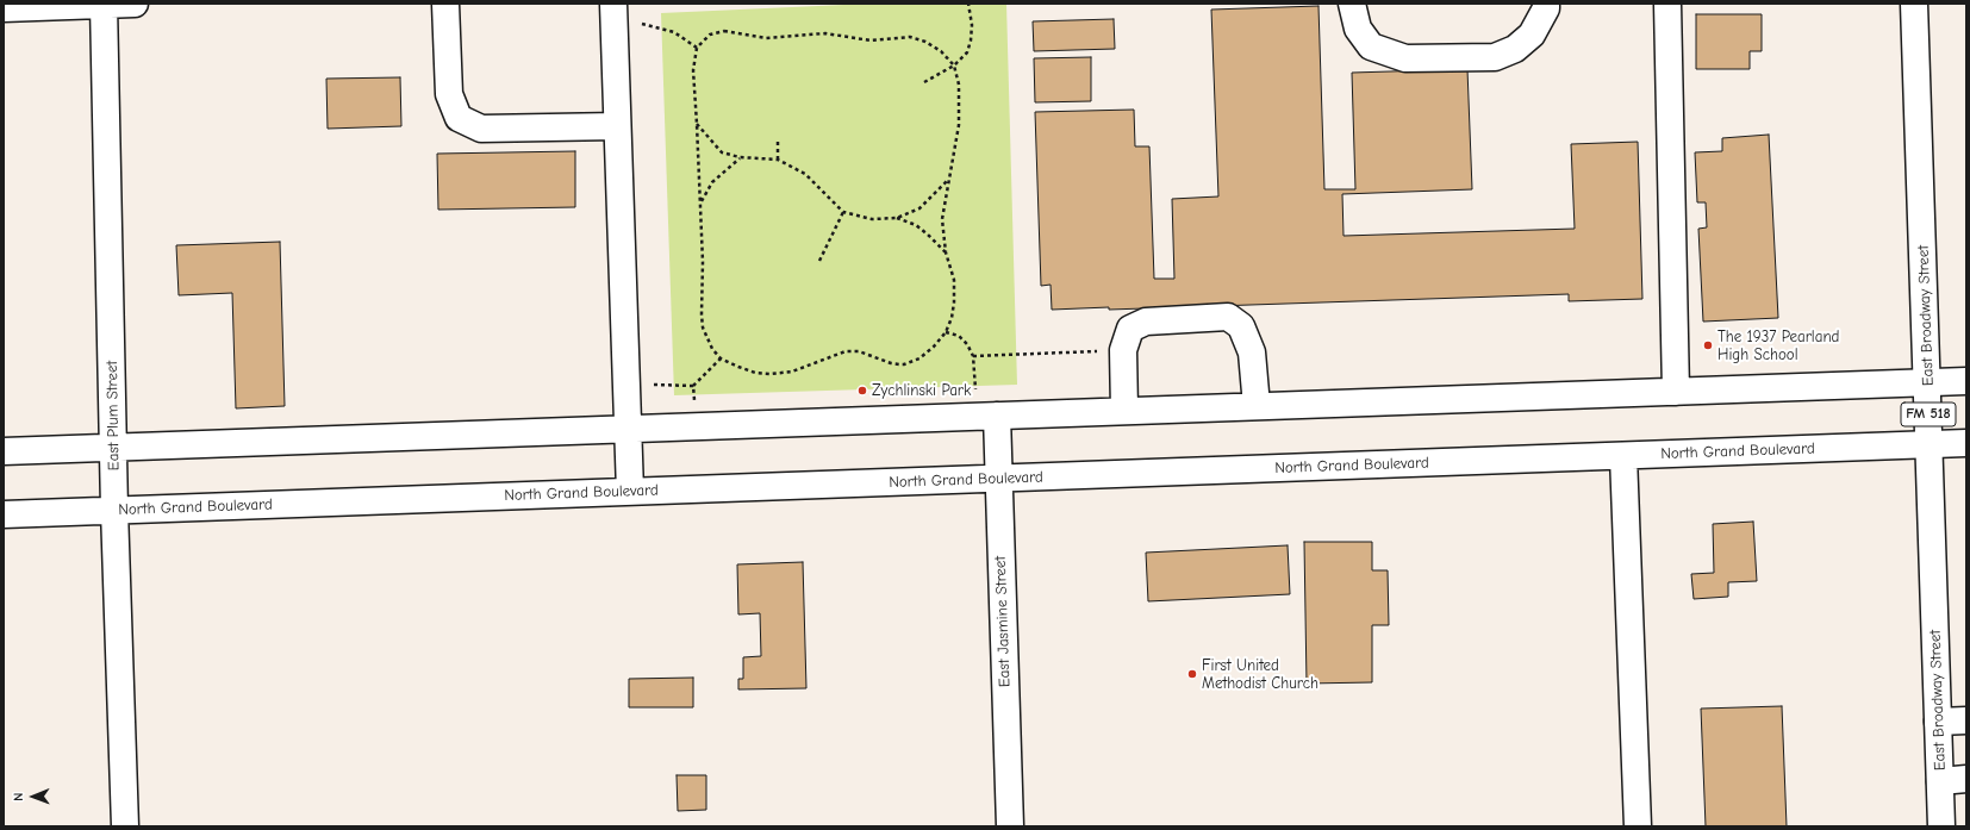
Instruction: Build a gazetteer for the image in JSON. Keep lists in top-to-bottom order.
{
  "streets": {
    "street": [
      "East Broadway Street",
      "FM 518",
      "East Plum Street",
      "North Grand Boulevard",
      "East Jasmine Street"
    ]
  },
  "crossings": [
    ["East Broadway Street", "North Grand Boulevard"],
    ["East Plum Street", "North Grand Boulevard"],
    ["North Grand Boulevard", "East Jasmine Street"]
  ],
  "places": ["The 1937 Pearland High School", "Zychlinski Park", "First United Methodist Church"],
  "north": "left"
}
